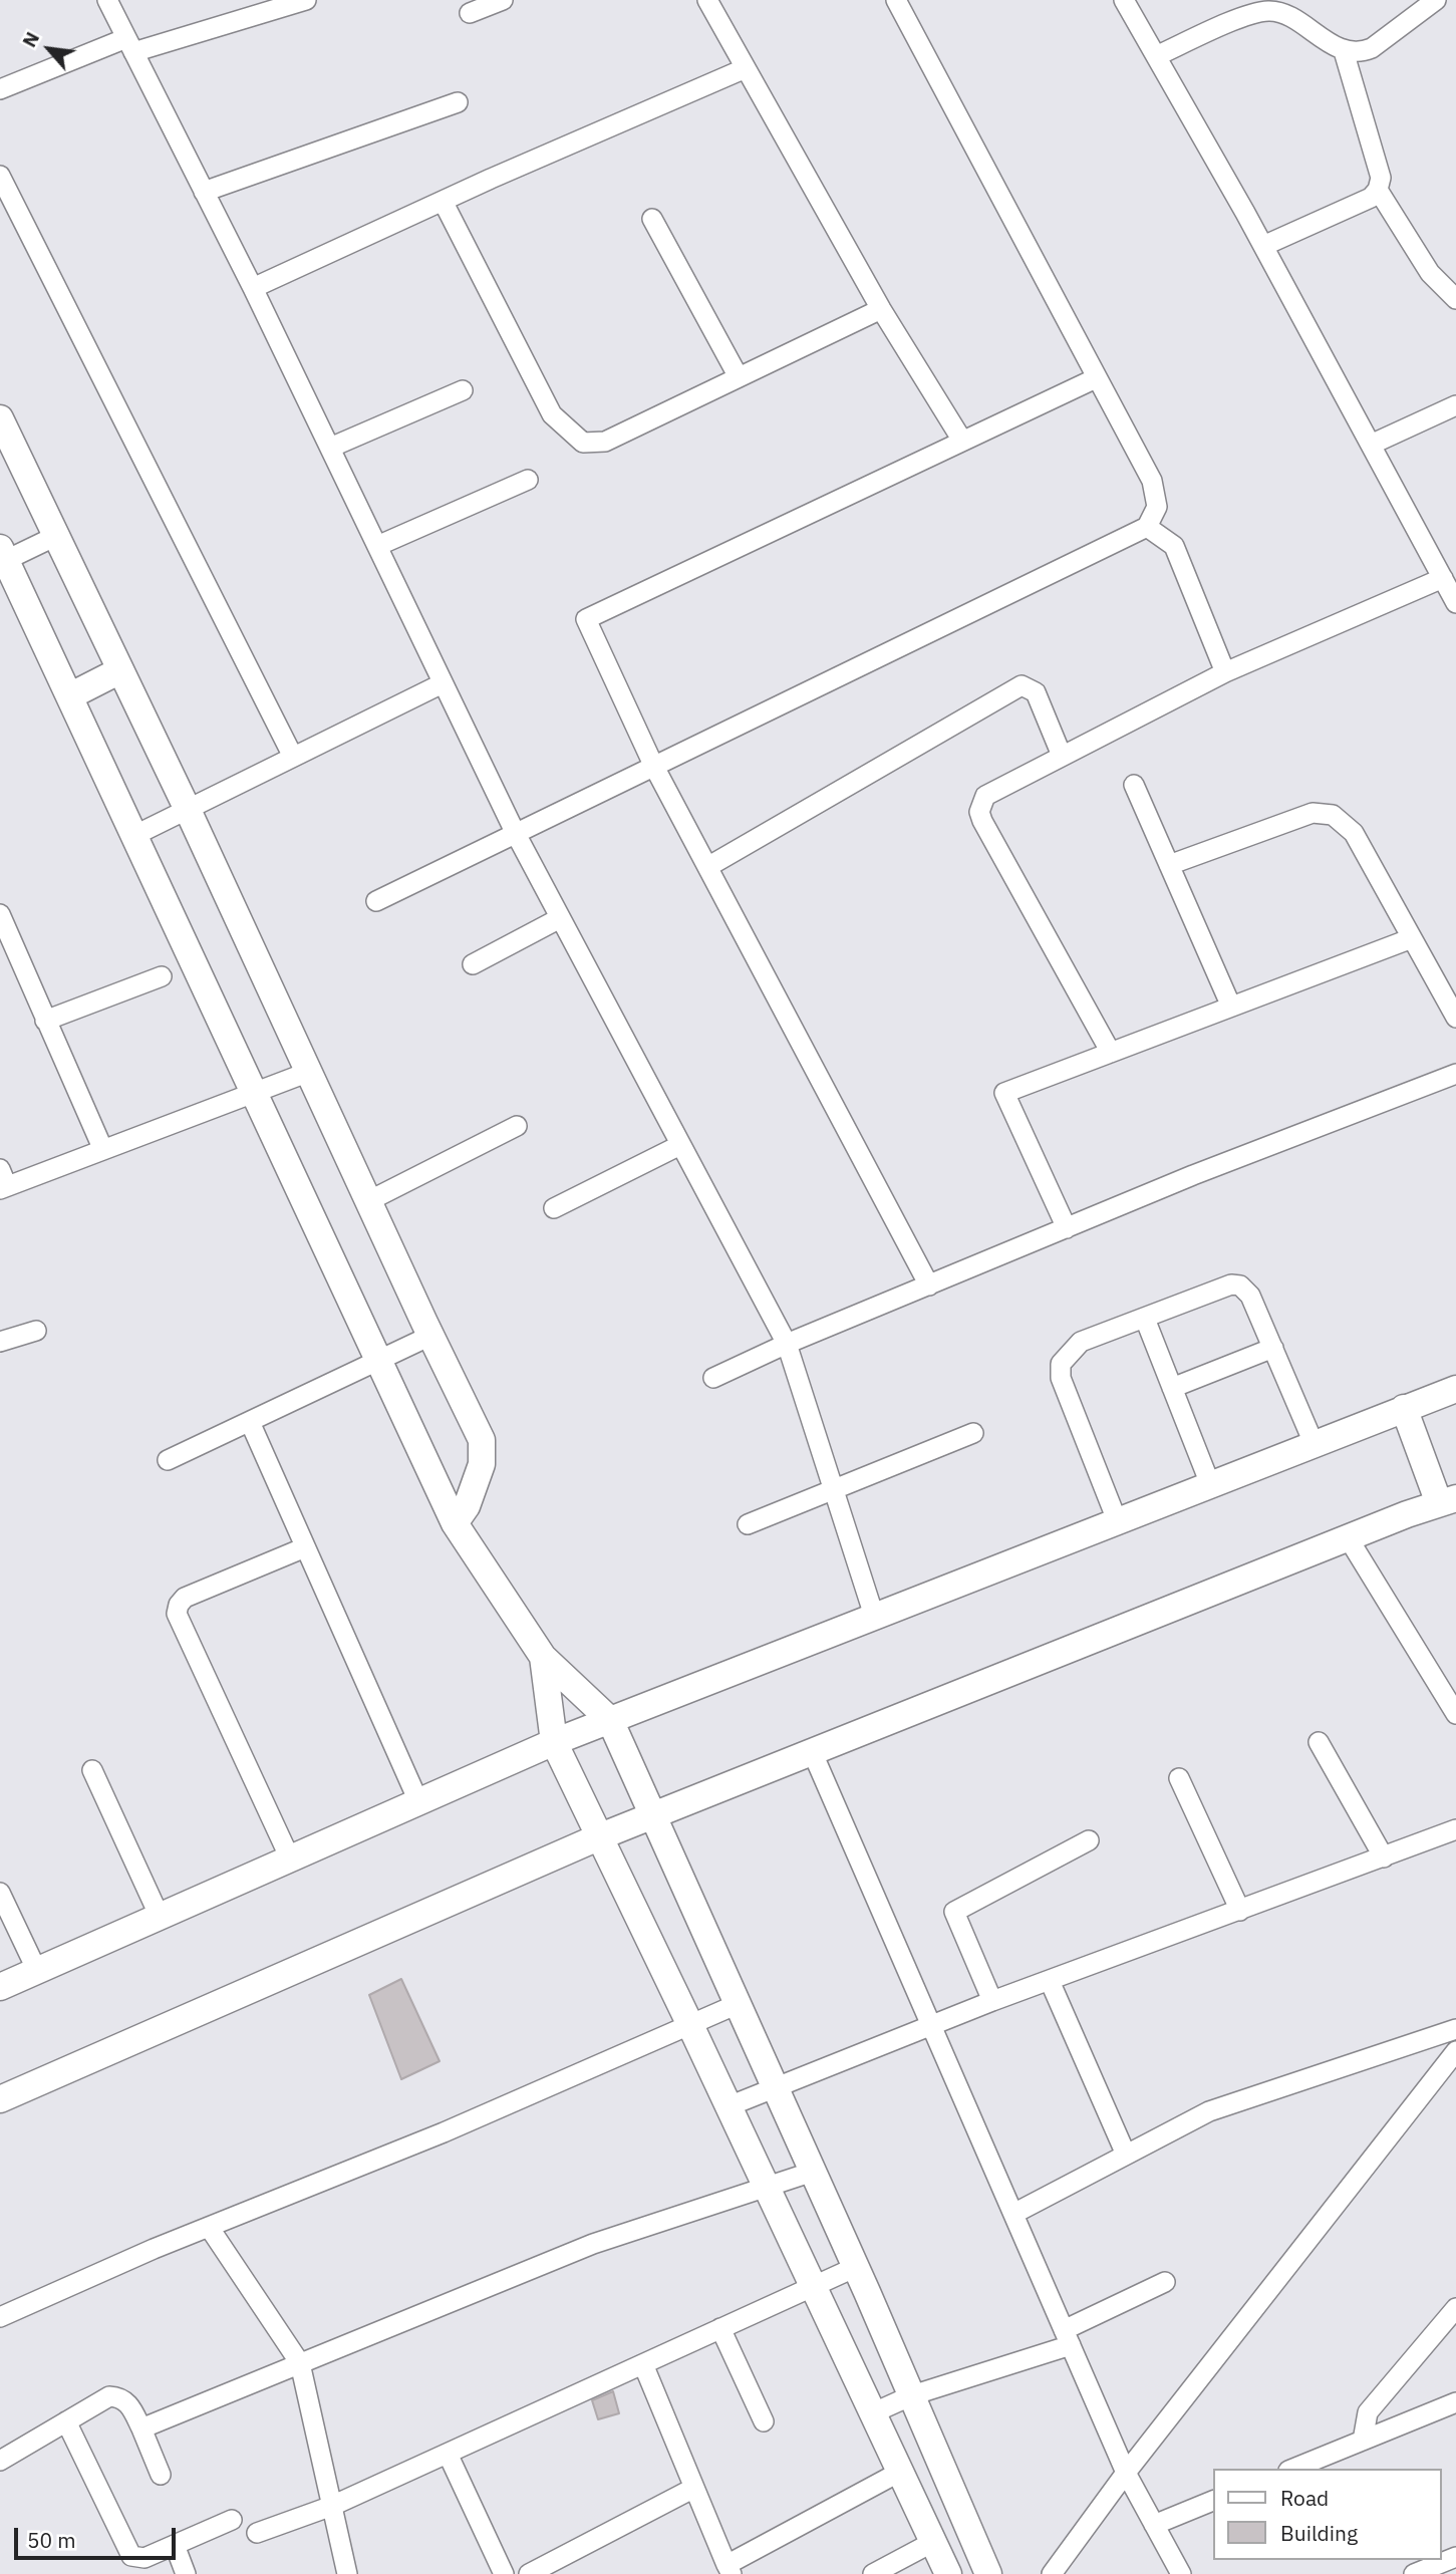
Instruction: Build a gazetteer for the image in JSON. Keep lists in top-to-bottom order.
{
  "legend": ["Road", "Building"],
  "scale_bar": "50 m",
  "north": "top left"
}
